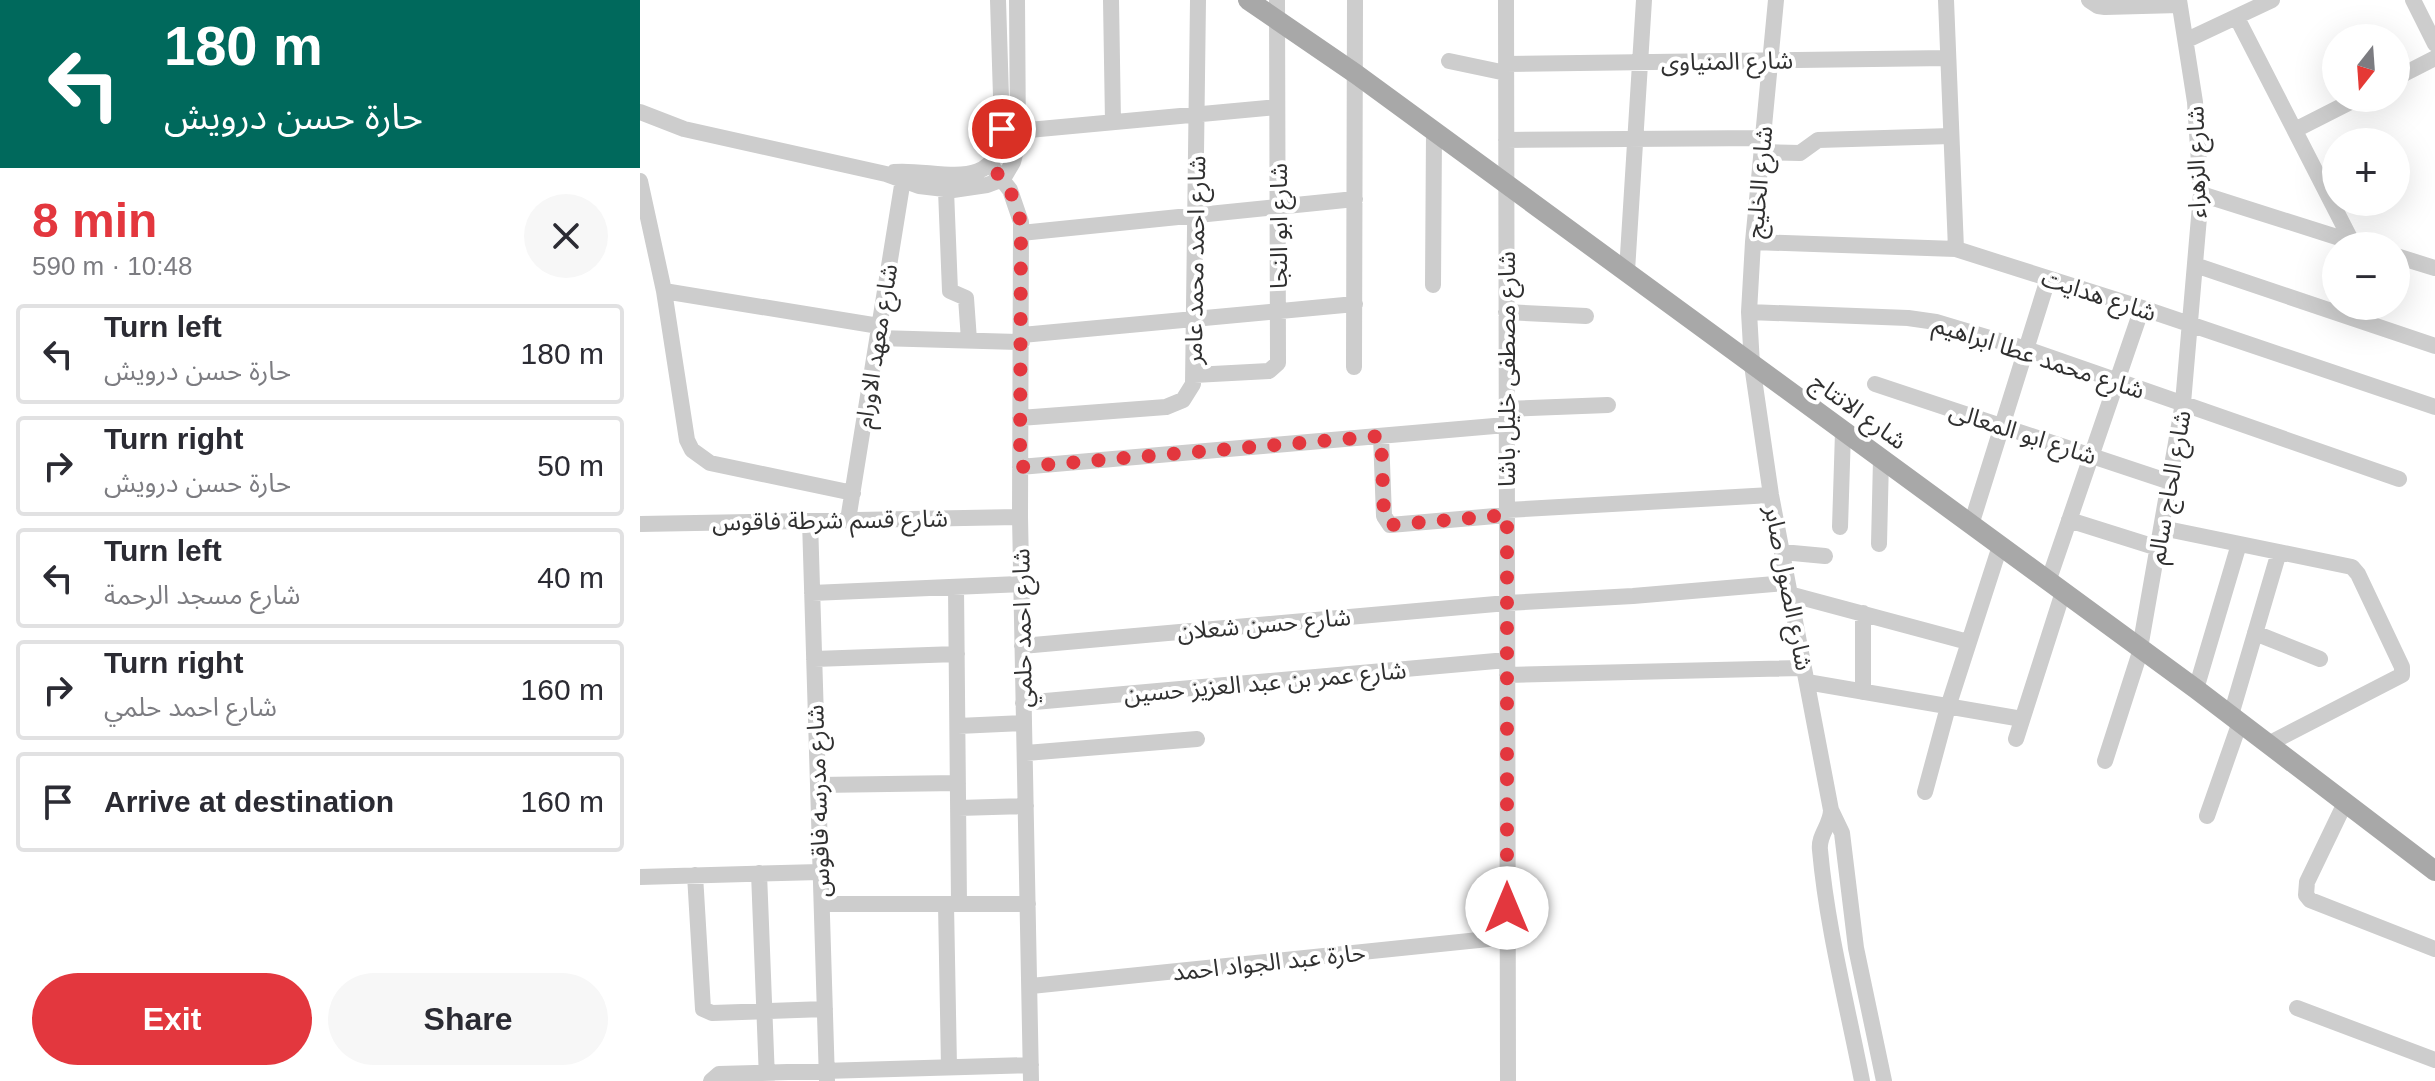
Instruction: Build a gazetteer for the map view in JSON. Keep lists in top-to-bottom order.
{
  "streets": {
    "main road": ["شارع الانتاج"],
    "street": [
      "شارع المنياوى",
      "شارع الزهراء",
      "شارع الخليج",
      "شارع ابو النجا",
      "شارع احمد محمد عامر",
      "شارع هدايت",
      "شارع معهد الاورام",
      "شارع محمد عطا ابراهيم",
      "شارع مصطفى خليل باشا",
      "شارع ابو المعالى",
      "شارع الحاج سالم",
      "شارع قسم شرطة فاقوس",
      "شارع الصول صابر",
      "شارع حسن شعلان",
      "شارع احمد حلمي",
      "شارع عمر بن عبد العزيز حسين",
      "شارع مدرسه فاقوس",
      "حارة عبد الجواد احمد"
    ]
  },
  "crossings": [
    ["شارع المنياوى", "شارع الخليج"],
    ["شارع المنياوى", "شارع مصطفى خليل باشا"],
    ["شارع الزهراء", "شارع هدايت"],
    ["شارع الزهراء", "شارع الحاج سالم"],
    ["شارع الخليج", "شارع هدايت"],
    ["شارع الخليج", "شارع محمد عطا ابراهيم"],
    ["شارع الخليج", "شارع الانتاج"],
    ["شارع الخليج", "شارع الصول صابر"],
    ["شارع ابو النجا", "شارع احمد محمد عامر"],
    ["شارع ابو النجا", "شارع الانتاج"],
    ["شارع احمد محمد عامر", "شارع احمد حلمي"],
    ["شارع هدايت", "شارع الحاج سالم"],
    ["شارع معهد الاورام", "شارع قسم شرطة فاقوس"],
    ["شارع محمد عطا ابراهيم", "شارع الحاج سالم"],
    ["شارع مصطفى خليل باشا", "شارع الانتاج"],
    ["شارع مصطفى خليل باشا", "شارع حسن شعلان"],
    ["شارع مصطفى خليل باشا", "شارع عمر بن عبد العزيز حسين"],
    ["شارع مصطفى خليل باشا", "حارة عبد الجواد احمد"],
    ["شارع الانتاج", "شارع الحاج سالم"],
    ["شارع الانتاج", "شارع الصول صابر"],
    ["شارع ابو المعالى", "شارع الحاج سالم"],
    ["شارع قسم شرطة فاقوس", "شارع احمد حلمي"],
    ["شارع قسم شرطة فاقوس", "شارع مدرسه فاقوس"],
    ["شارع الصول صابر", "شارع حسن شعلان"],
    ["شارع الصول صابر", "شارع عمر بن عبد العزيز حسين"],
    ["شارع حسن شعلان", "شارع احمد حلمي"],
    ["شارع احمد حلمي", "شارع عمر بن عبد العزيز حسين"],
    ["شارع احمد حلمي", "حارة عبد الجواد احمد"]
  ],
  "north": "bottom",
  "page": {
    "turn": ["180 m", "حارة حسن درويش"],
    "map_buttons": ["+", "−"],
    "heading": ["8 min", "590 m · 10:48"],
    "list": [
      {
        "name": "Turn left",
        "note": "حارة حسن درويش",
        "value": "180 m"
      },
      {
        "name": "Turn right",
        "note": "حارة حسن درويش",
        "value": "50 m"
      },
      {
        "name": "Turn left",
        "note": "شارع مسجد الرحمة",
        "value": "40 m"
      },
      {
        "name": "Turn right",
        "note": "شارع احمد حلمي",
        "value": "160 m"
      },
      {
        "name": "Arrive at destination",
        "value": "160 m"
      }
    ],
    "buttons": ["Exit", "Share"]
  }
}
